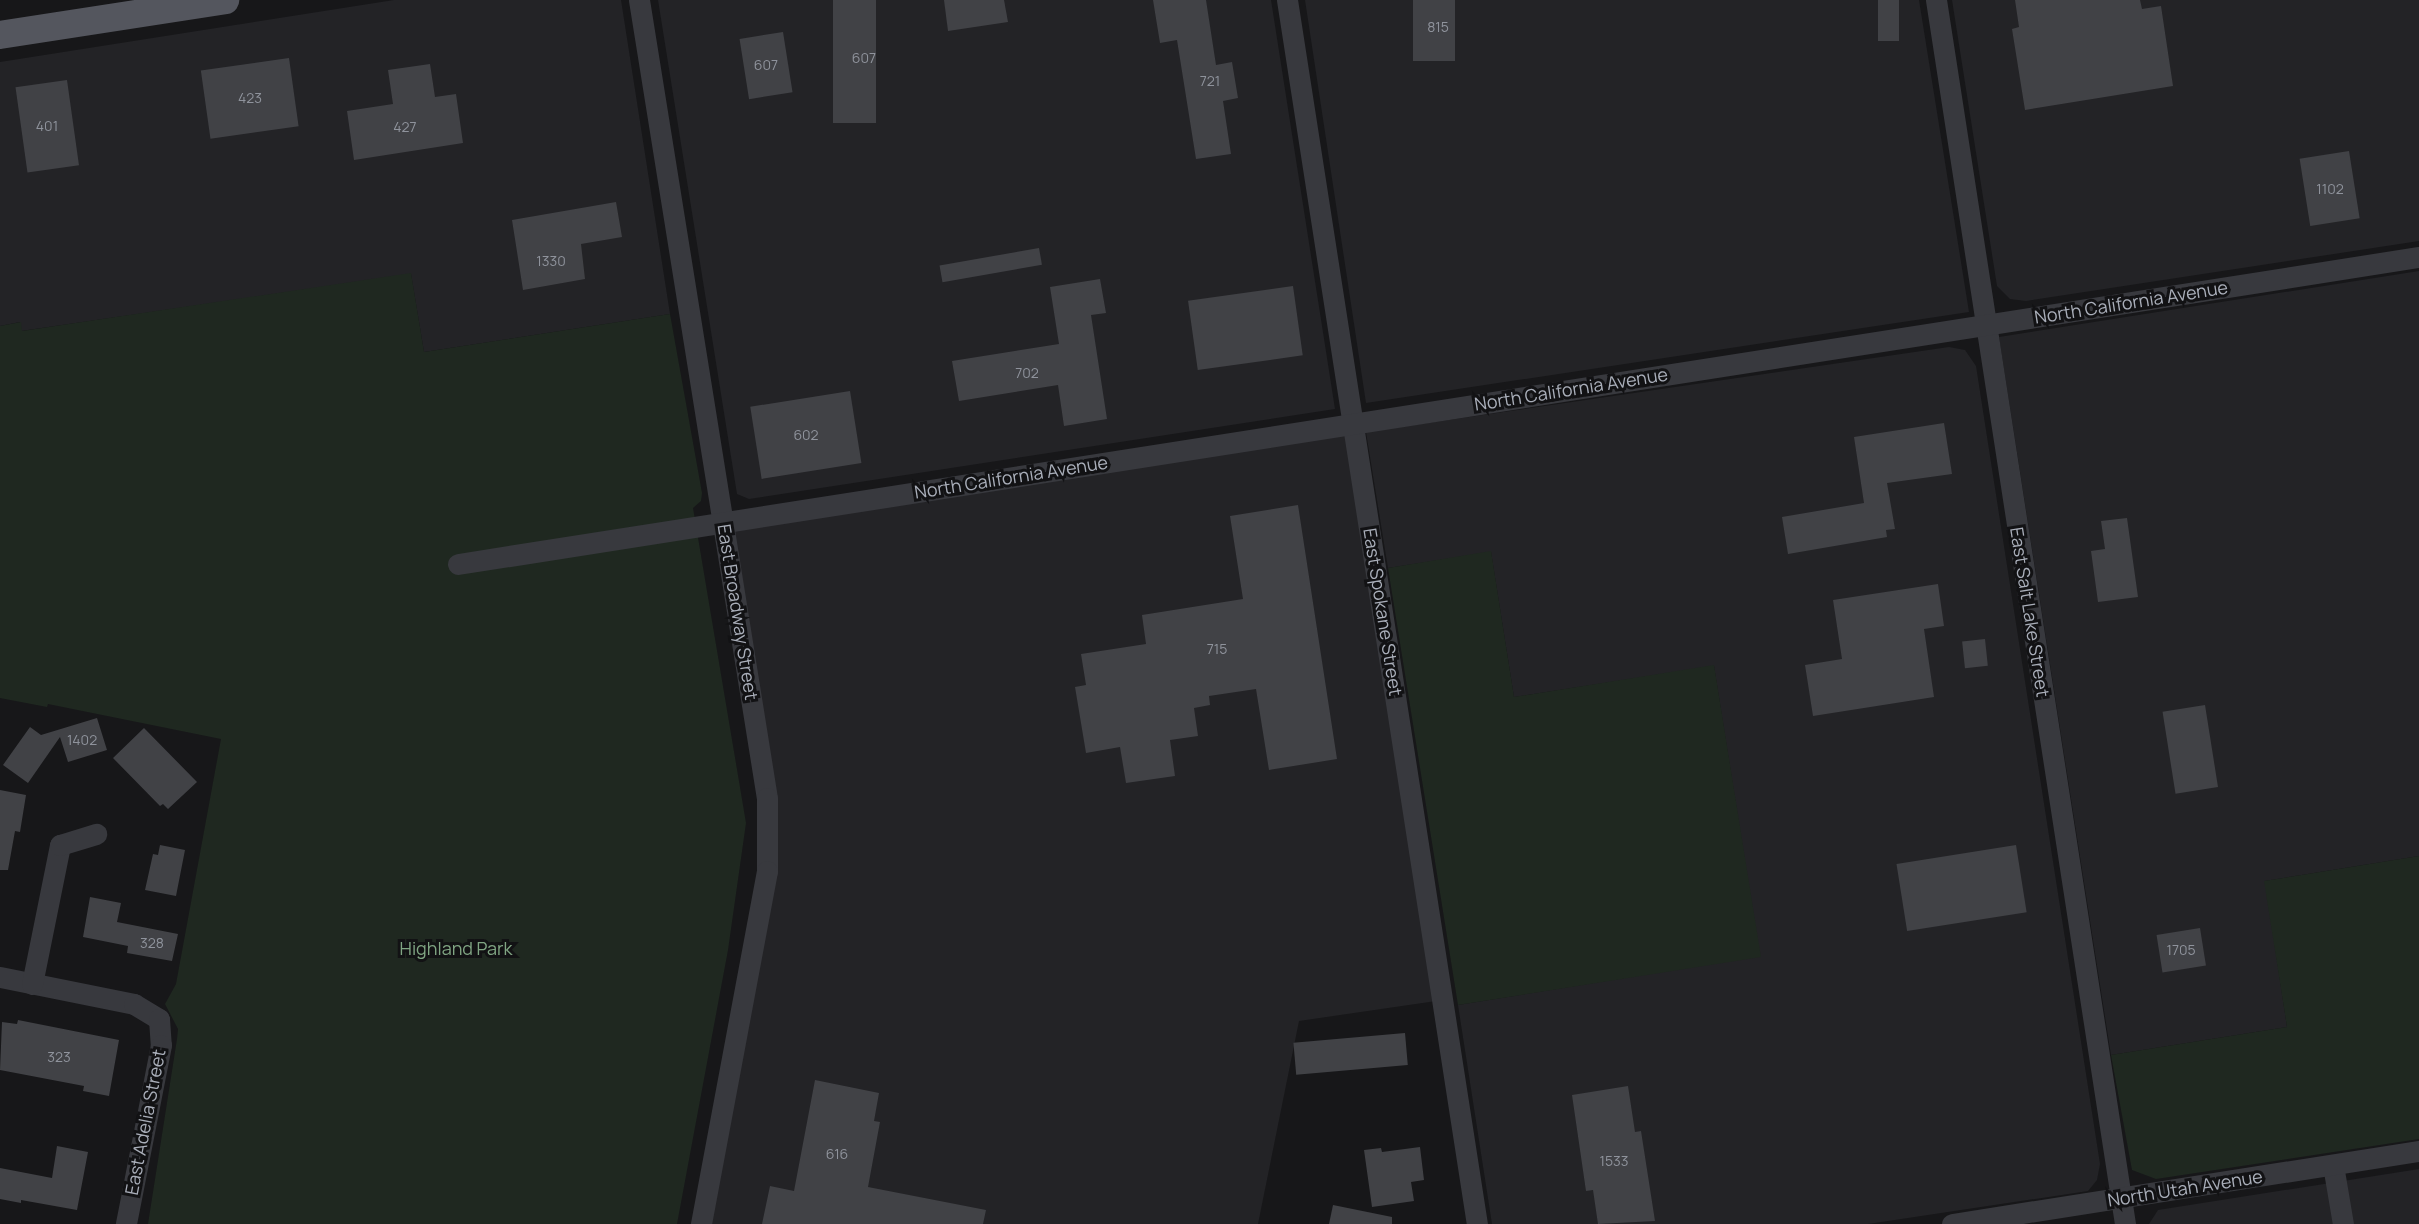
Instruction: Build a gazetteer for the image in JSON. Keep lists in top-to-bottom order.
{
  "streets": {
    "street": [
      "North California Avenue",
      "East Broadway Street",
      "East Spokane Street",
      "East Salt Lake Street",
      "East Adelia Street",
      "North Utah Avenue"
    ]
  },
  "crossings": [
    ["North California Avenue", "East Broadway Street"],
    ["North California Avenue", "East Spokane Street"],
    ["North California Avenue", "East Salt Lake Street"],
    ["East Salt Lake Street", "North Utah Avenue"]
  ],
  "parks": ["Highland Park"],
  "house_numbers": [
    "815",
    "607",
    "607",
    "721",
    "423",
    "401",
    "427",
    "1102",
    "1330",
    "702",
    "602",
    "715",
    "1402",
    "328",
    "1705",
    "323",
    "616",
    "1533"
  ]
}
